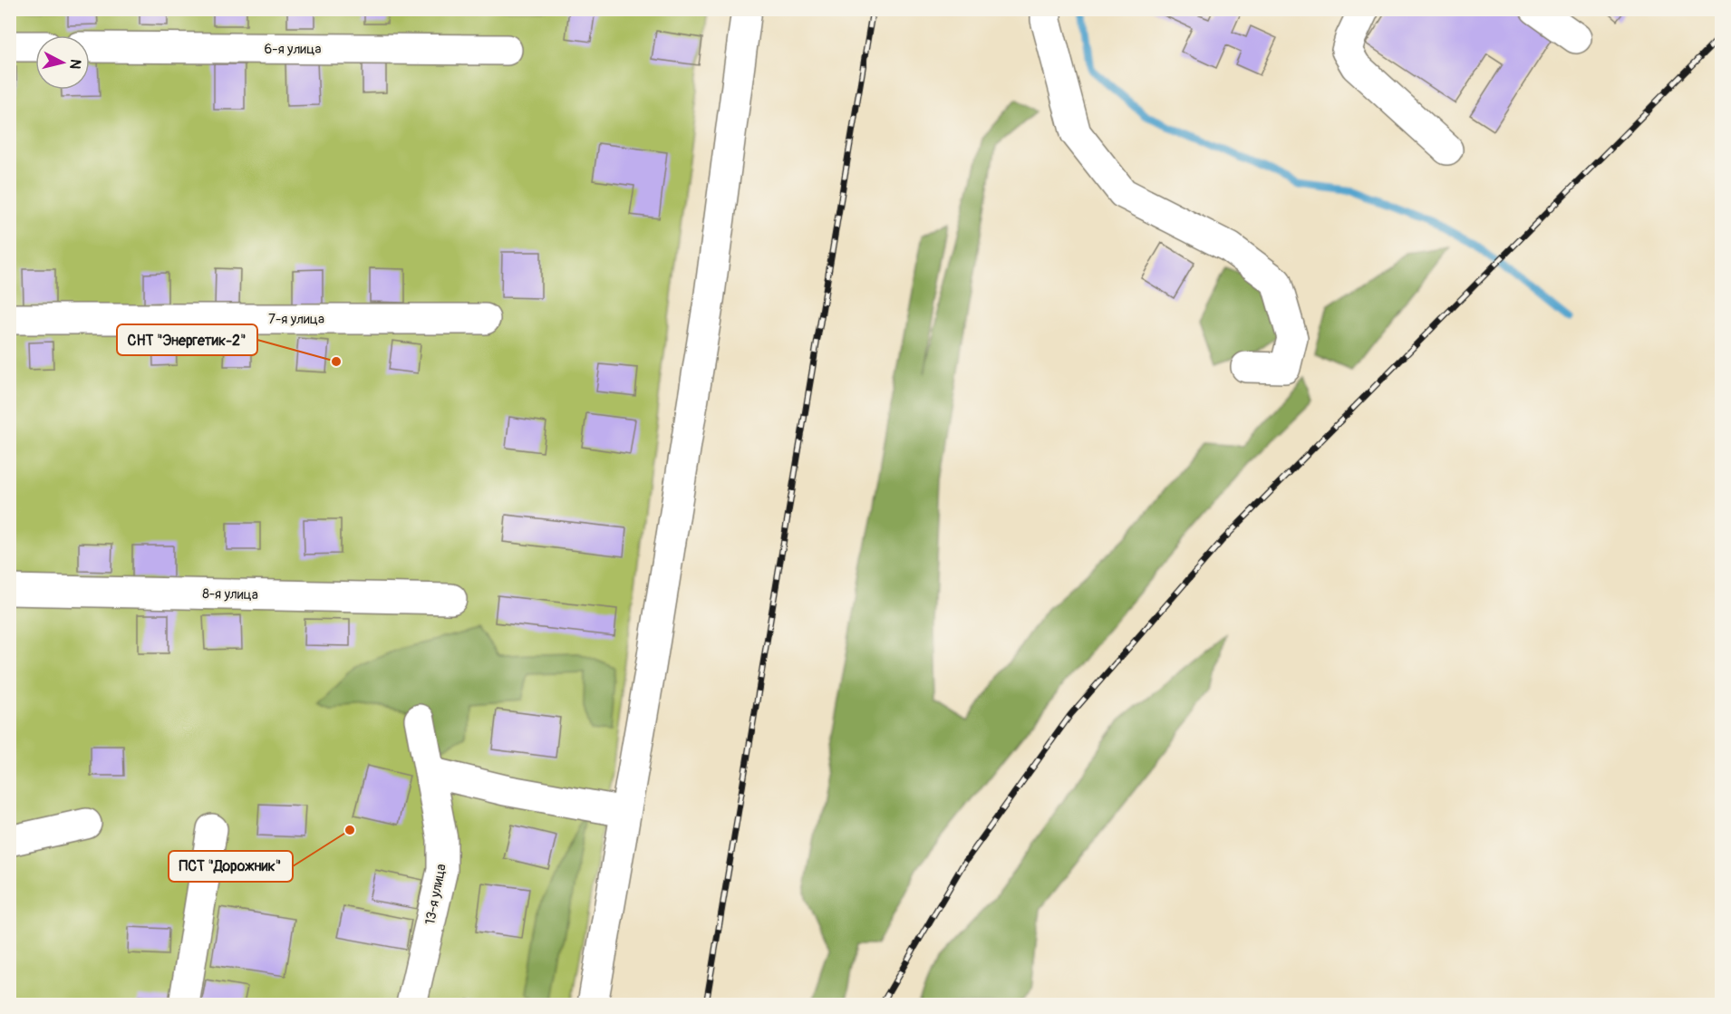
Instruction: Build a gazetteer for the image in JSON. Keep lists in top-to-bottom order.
{
  "streets": {
    "street": [
      "6-я улица",
      "7-я улица",
      "8-я улица",
      "13-я улица"
    ]
  },
  "places": ["СHТ \"Энергетик-2\"", "ПСТ \"Дорожник\""],
  "north": "right"
}
